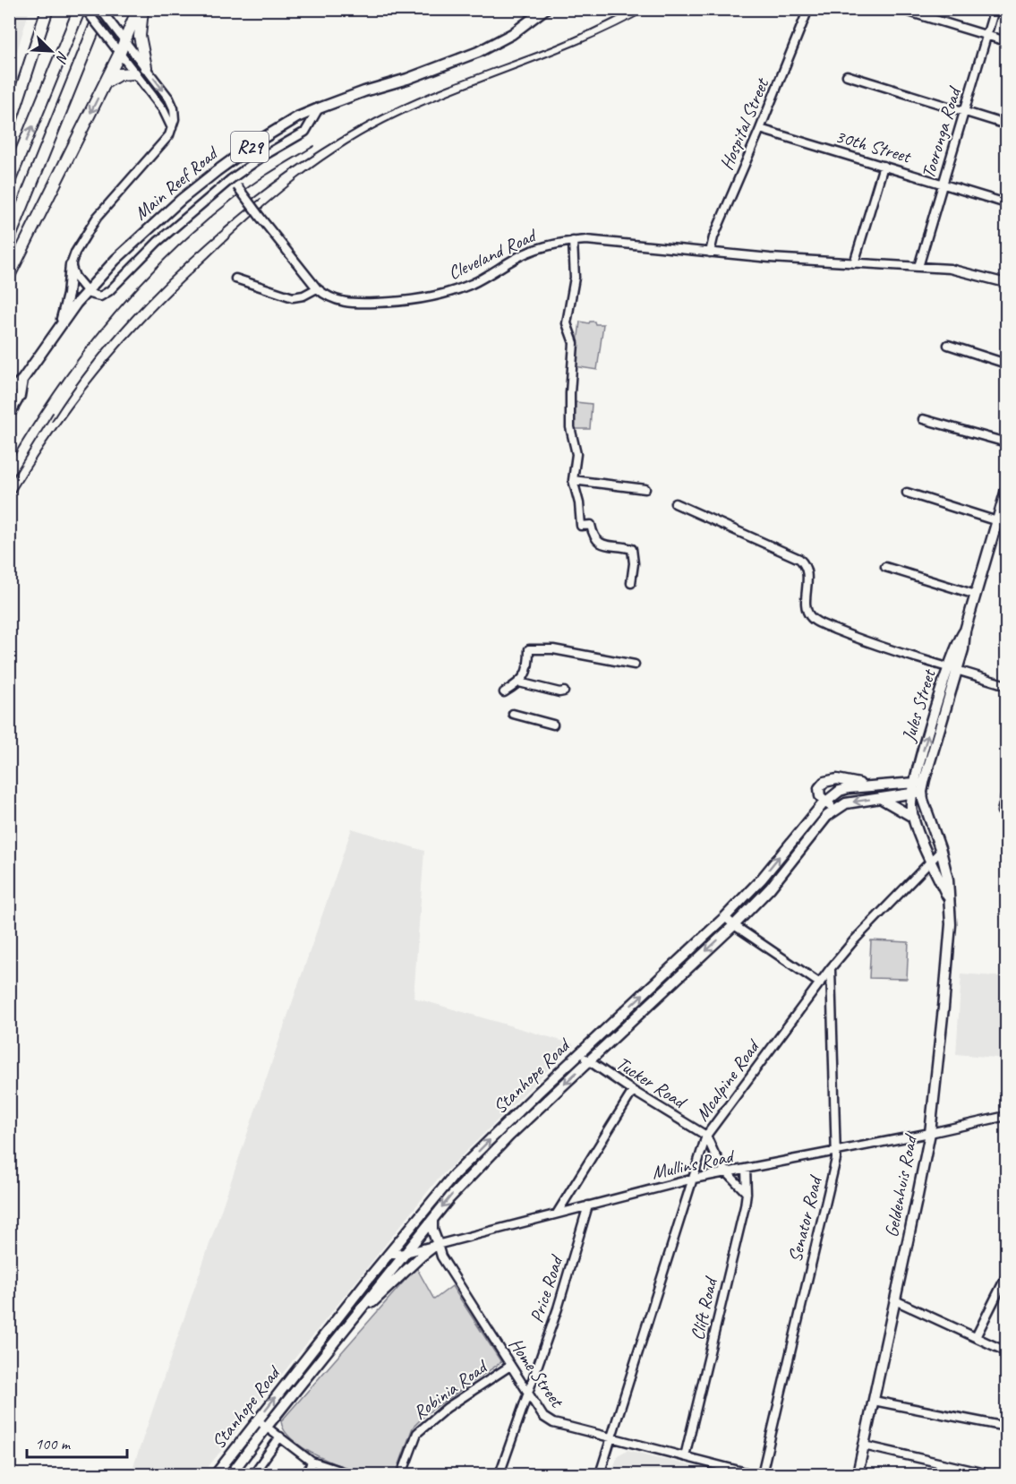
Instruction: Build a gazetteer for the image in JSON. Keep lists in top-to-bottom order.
{
  "streets": {
    "main road": [
      "R29",
      "Main Reef Road",
      "Jules Street",
      "Stanhope Road",
      "Geldenhuis Road"
    ],
    "street": [
      "Hospital Street",
      "Tooronga Road",
      "30th Street",
      "Cleveland Road",
      "Mcalpine Road",
      "Tucker Road",
      "Mullins Road",
      "Senator Road",
      "Price Road",
      "Clift Road",
      "Home Street",
      "Robinia Road"
    ]
  },
  "crossings": [
    ["Hospital Street", "30th Street"],
    ["Hospital Street", "Cleveland Road"],
    ["Tooronga Road", "30th Street"],
    ["Tooronga Road", "Cleveland Road"],
    ["Jules Street", "Stanhope Road"],
    ["Jules Street", "Geldenhuis Road"],
    ["Stanhope Road", "Tucker Road"],
    ["Stanhope Road", "Mullins Road"],
    ["Stanhope Road", "Geldenhuis Road"],
    ["Mcalpine Road", "Tucker Road"],
    ["Mcalpine Road", "Mullins Road"],
    ["Mcalpine Road", "Geldenhuis Road"],
    ["Mcalpine Road", "Senator Road"],
    ["Mcalpine Road", "Home Street"],
    ["Mullins Road", "Geldenhuis Road"],
    ["Mullins Road", "Senator Road"],
    ["Mullins Road", "Price Road"],
    ["Mullins Road", "Clift Road"],
    ["Mullins Road", "Home Street"],
    ["Price Road", "Home Street"],
    ["Clift Road", "Home Street"],
    ["Home Street", "Robinia Road"]
  ],
  "scale_bar": "100 m",
  "north": "bottom right"
}
